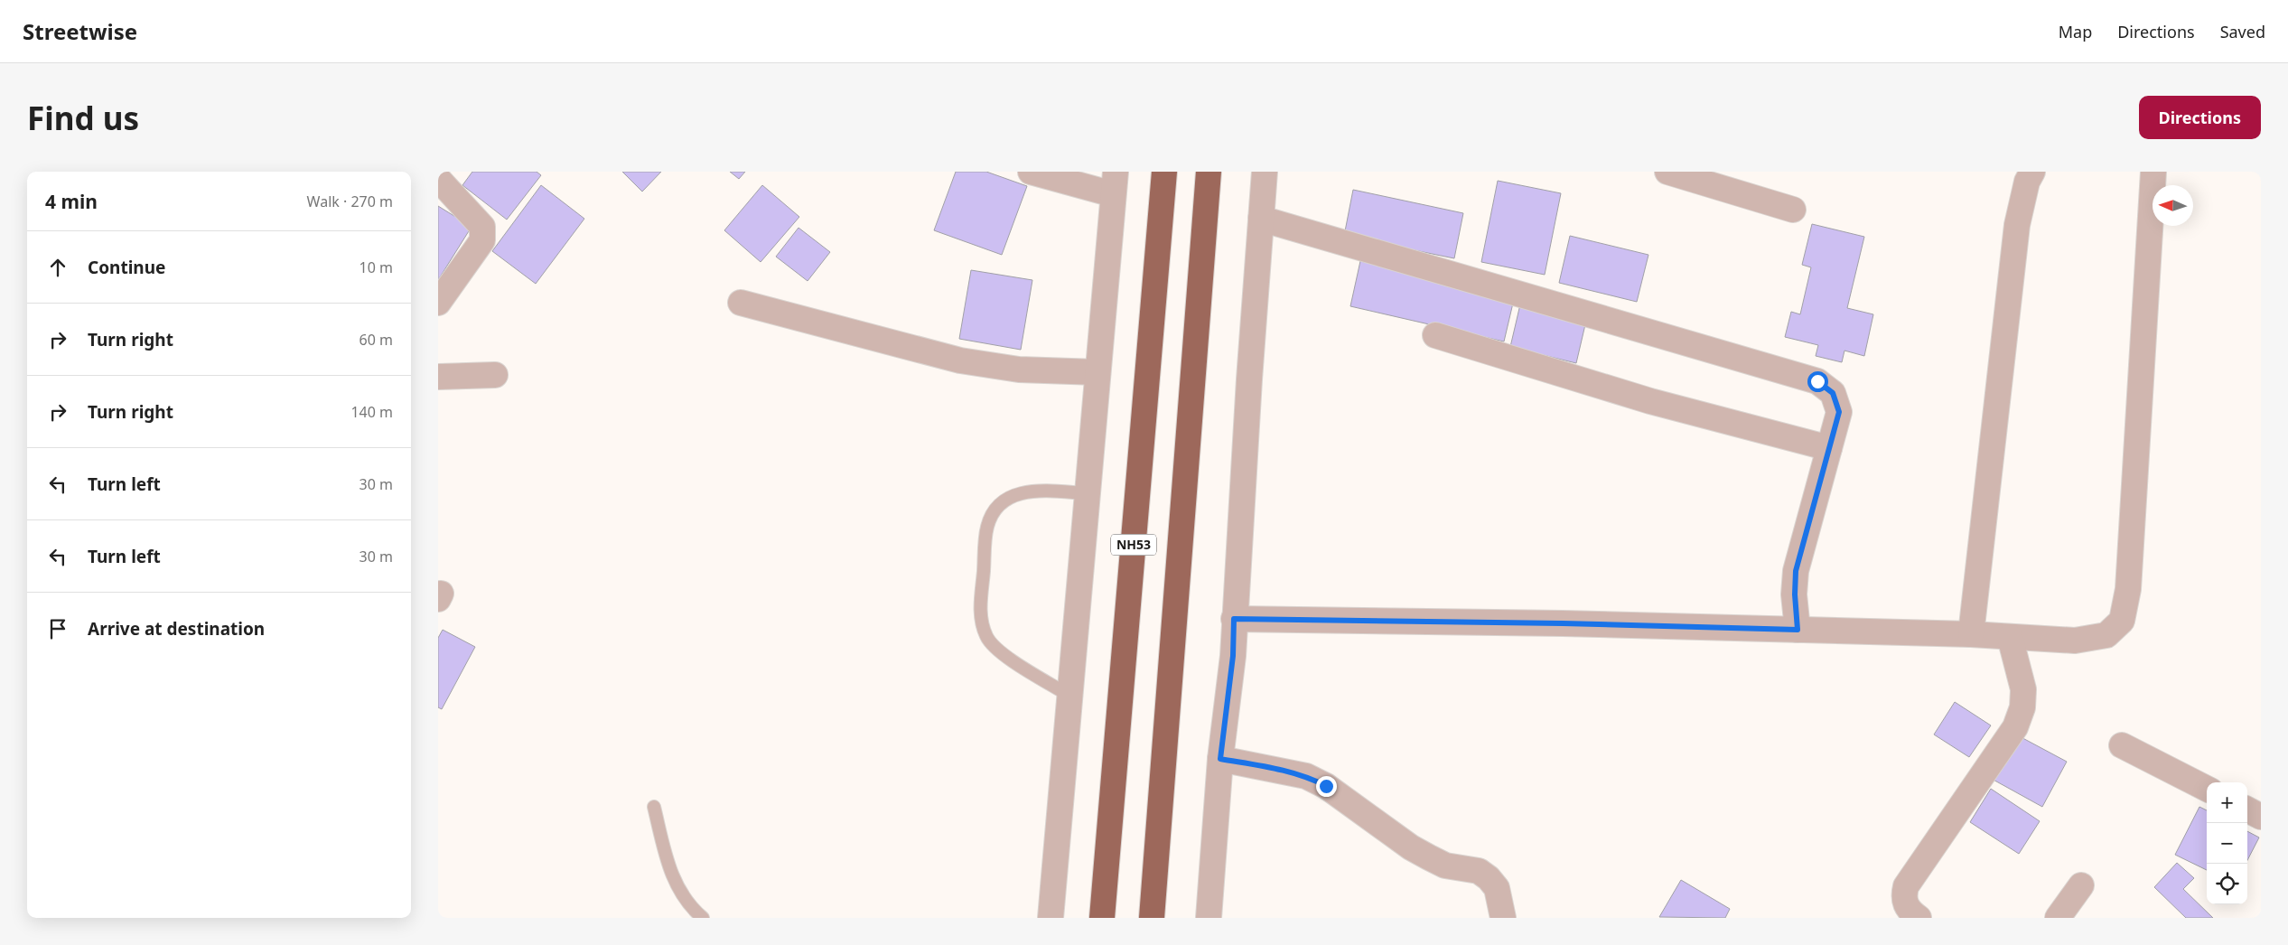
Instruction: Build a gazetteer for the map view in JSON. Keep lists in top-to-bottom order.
{
  "streets": {
    "highway": ["NH53"]
  },
  "north": "left",
  "page": {
    "header": "Streetwise",
    "nav": ["Map", "Directions", "Saved"],
    "buttons": "Directions",
    "title": "Find us",
    "heading": ["4 min", "Walk · 270 m"],
    "list": [
      ["Continue", "10 m"],
      ["Turn right", "60 m"],
      ["Turn right", "140 m"],
      ["Turn left", "30 m"],
      ["Turn left", "30 m"],
      "Arrive at destination"
    ],
    "map_buttons": ["+", "−"]
  }
}
